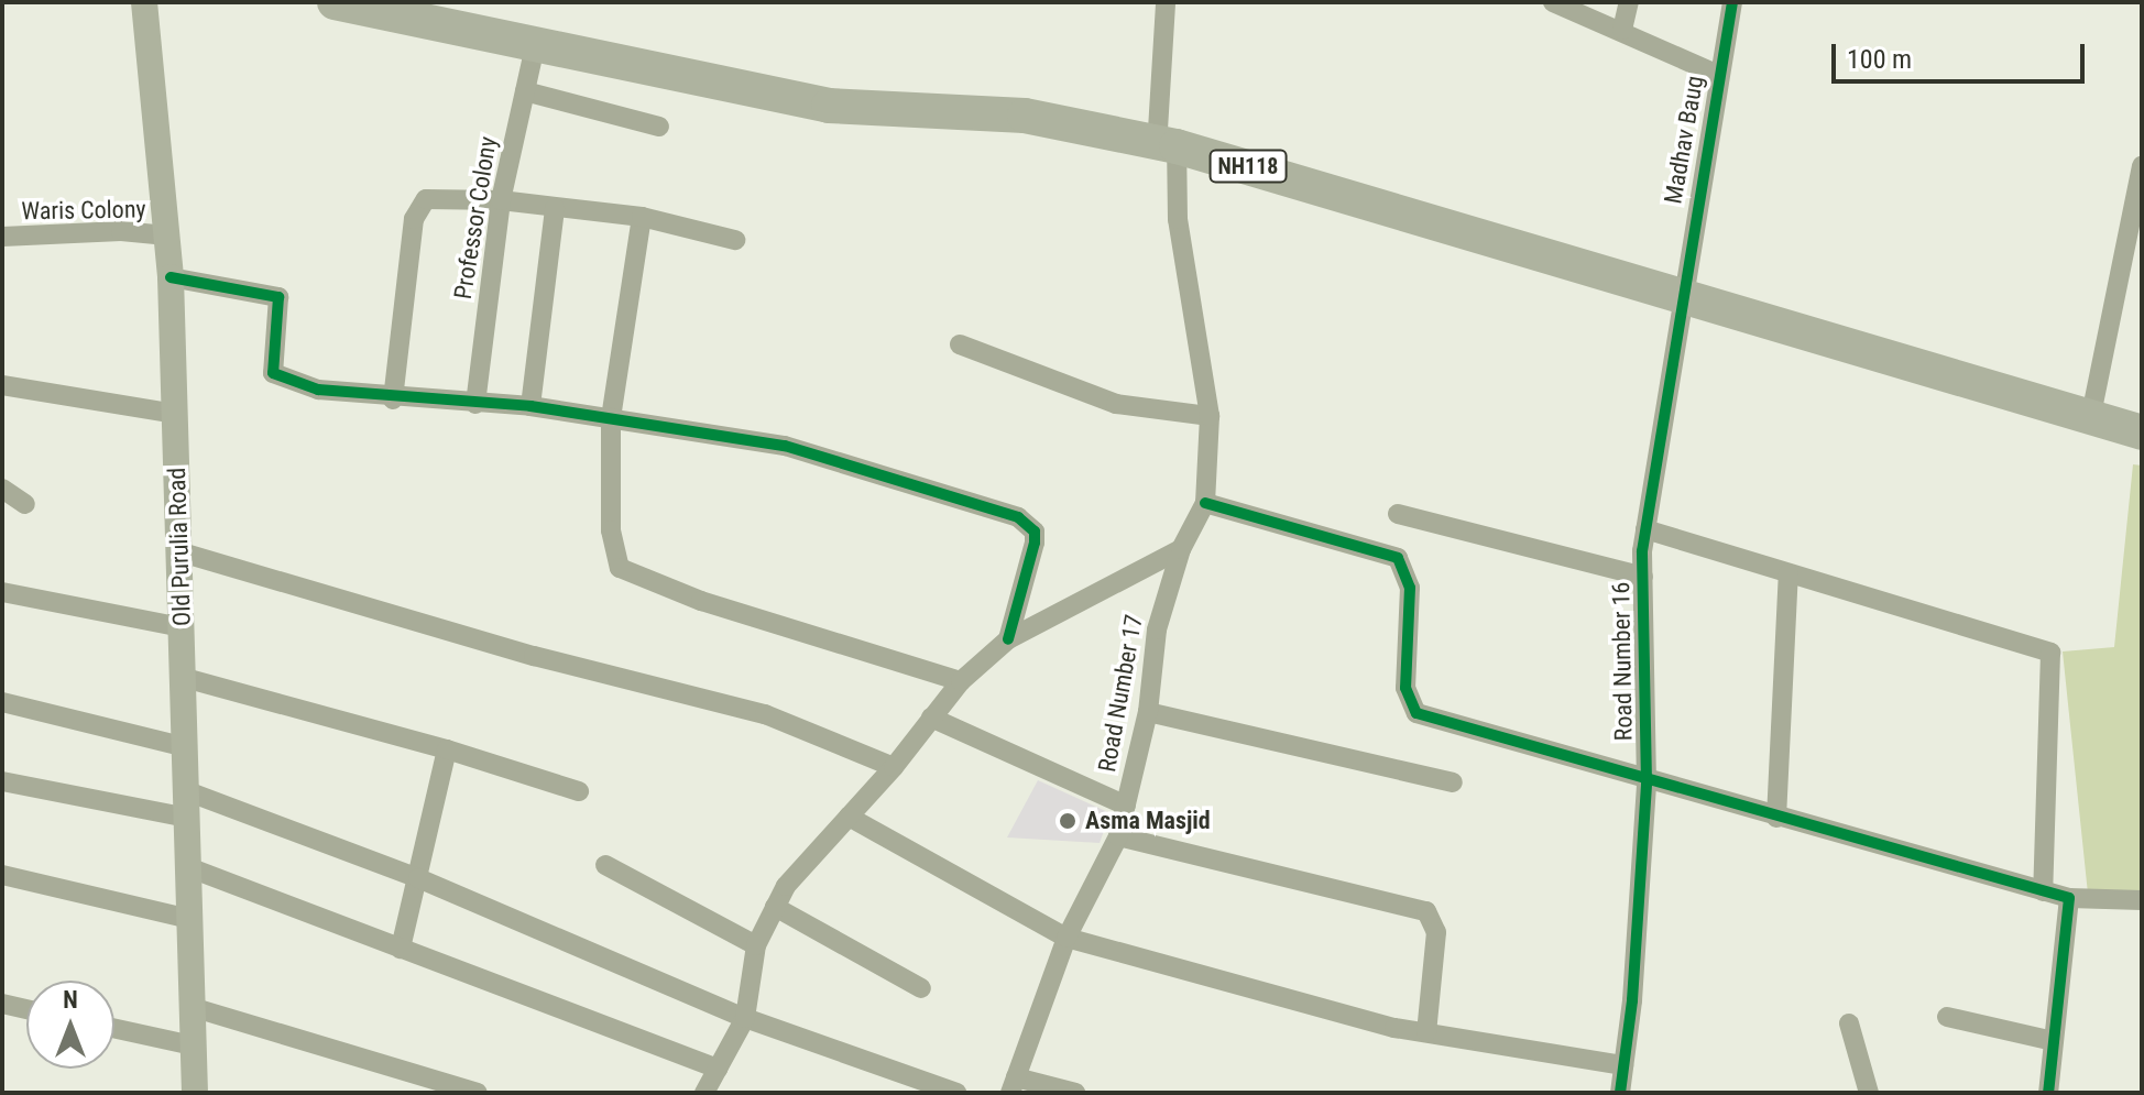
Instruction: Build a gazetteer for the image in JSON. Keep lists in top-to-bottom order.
{
  "streets": {
    "highway": ["NH118"],
    "main road": ["Old Purulia Road"],
    "street": [
      "Madhav Baug",
      "Waris Colony",
      "Professor Colony",
      "Road Number 16",
      "Road Number 17"
    ]
  },
  "crossings": [
    ["Madhav Baug", "NH118"],
    ["Madhav Baug", "Road Number 16"],
    ["NH118", "Professor Colony"],
    ["NH118", "Road Number 16"],
    ["NH118", "Road Number 17"],
    ["Waris Colony", "Old Purulia Road"]
  ],
  "places": ["Asma Masjid"],
  "scale_bar": "100 m",
  "north": "top"
}
